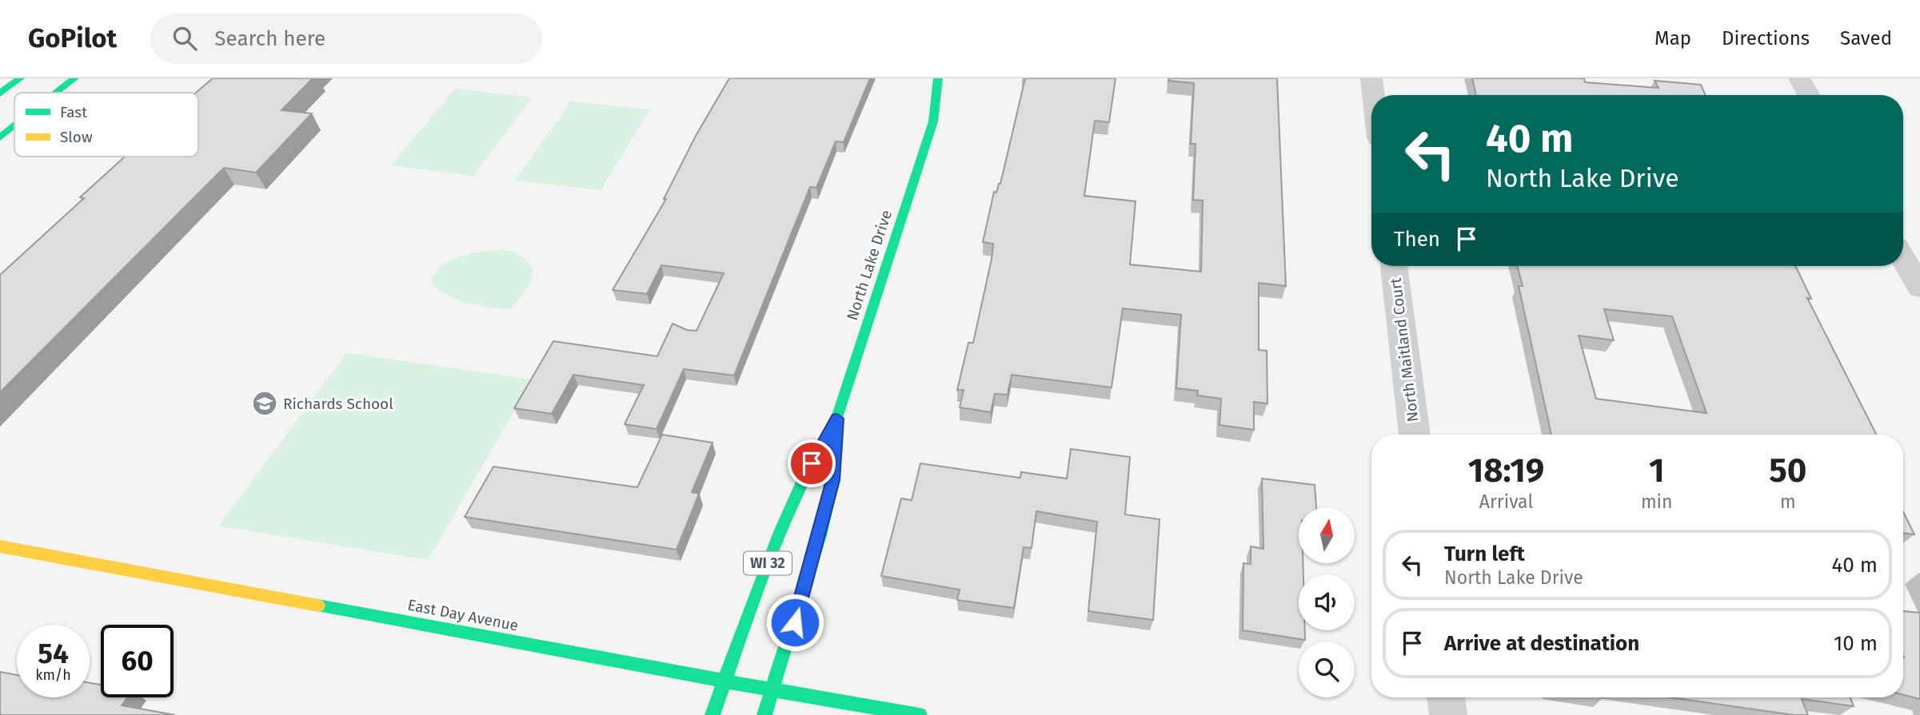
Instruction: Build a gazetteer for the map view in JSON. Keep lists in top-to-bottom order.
{
  "streets": {
    "main road": ["North Lake Drive", "WI 32", "East Day Avenue"],
    "street": ["North Maitland Court"]
  },
  "crossings": [
    ["North Lake Drive", "East Day Avenue"]
  ],
  "places": {
    "school or university": ["Richards School"]
  },
  "legend": ["Fast", "Slow"],
  "north": "top",
  "page": {
    "header": "GoPilot",
    "search": "Search here",
    "nav": ["Map", "Directions", "Saved"],
    "turn": ["40 m", "North Lake Drive"],
    "then": "Then",
    "eta": [
      "18:19",
      "Arrival",
      "1",
      "min",
      "50",
      "m"
    ],
    "list": [
      {
        "name": "Turn left",
        "note": "North Lake Drive",
        "value": "40 m"
      },
      {
        "name": "Arrive at destination",
        "value": "10 m"
      }
    ],
    "speed": "54 km/h",
    "limit": "60"
  }
}
